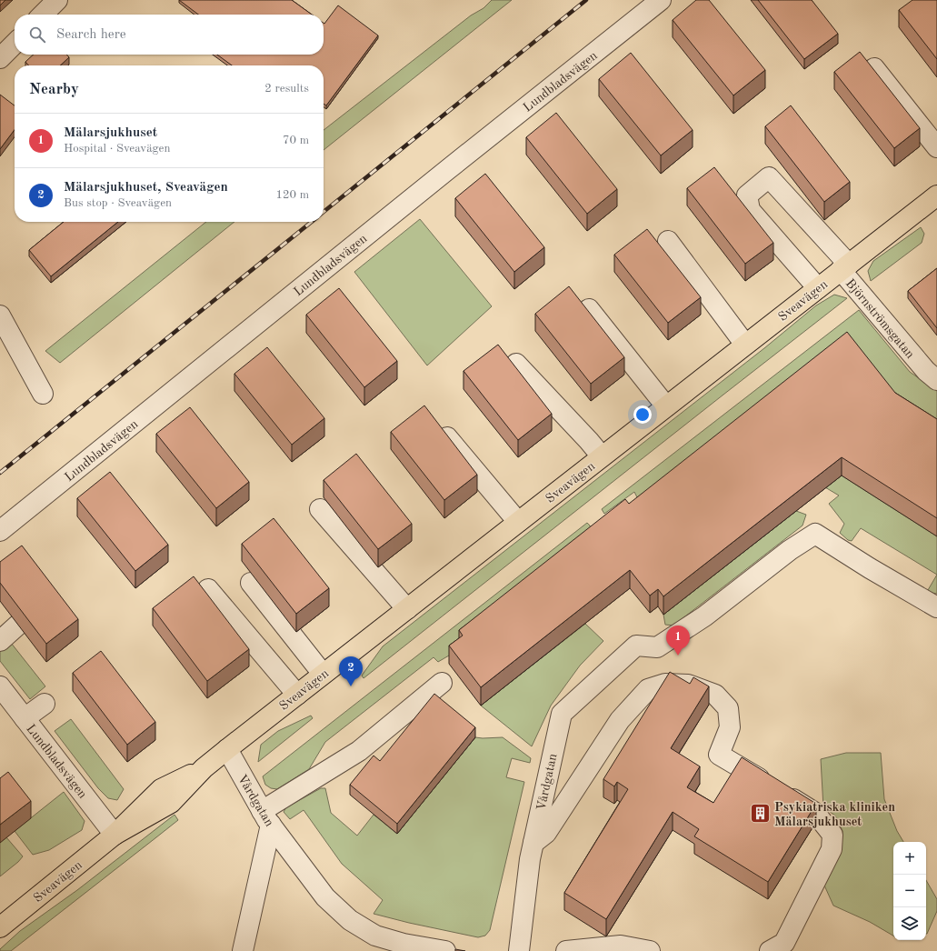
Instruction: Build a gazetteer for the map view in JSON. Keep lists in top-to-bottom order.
{
  "streets": {
    "main road": ["Sveavägen"],
    "street": ["Lundbladsvägen", "Björnströmsgatan", "Vårdgatan"]
  },
  "crossings": [
    ["Lundbladsvägen", "Sveavägen"],
    ["Sveavägen", "Björnströmsgatan"],
    ["Sveavägen", "Vårdgatan"]
  ],
  "places": {
    "building": ["Psykiatriska kliniken Mälarsjukhuset"]
  },
  "page": {
    "search": "Search here",
    "heading": ["Nearby", "2 results"],
    "list": [
      {
        "mark": "1",
        "name": "Mälarsjukhuset",
        "note": "Hospital · Sveavägen",
        "value": "70 m"
      },
      {
        "mark": "2",
        "name": "Mälarsjukhuset, Sveavägen",
        "note": "Bus stop · Sveavägen",
        "value": "120 m"
      }
    ],
    "pins": ["1", "2"],
    "map_buttons": ["+", "−"]
  }
}
